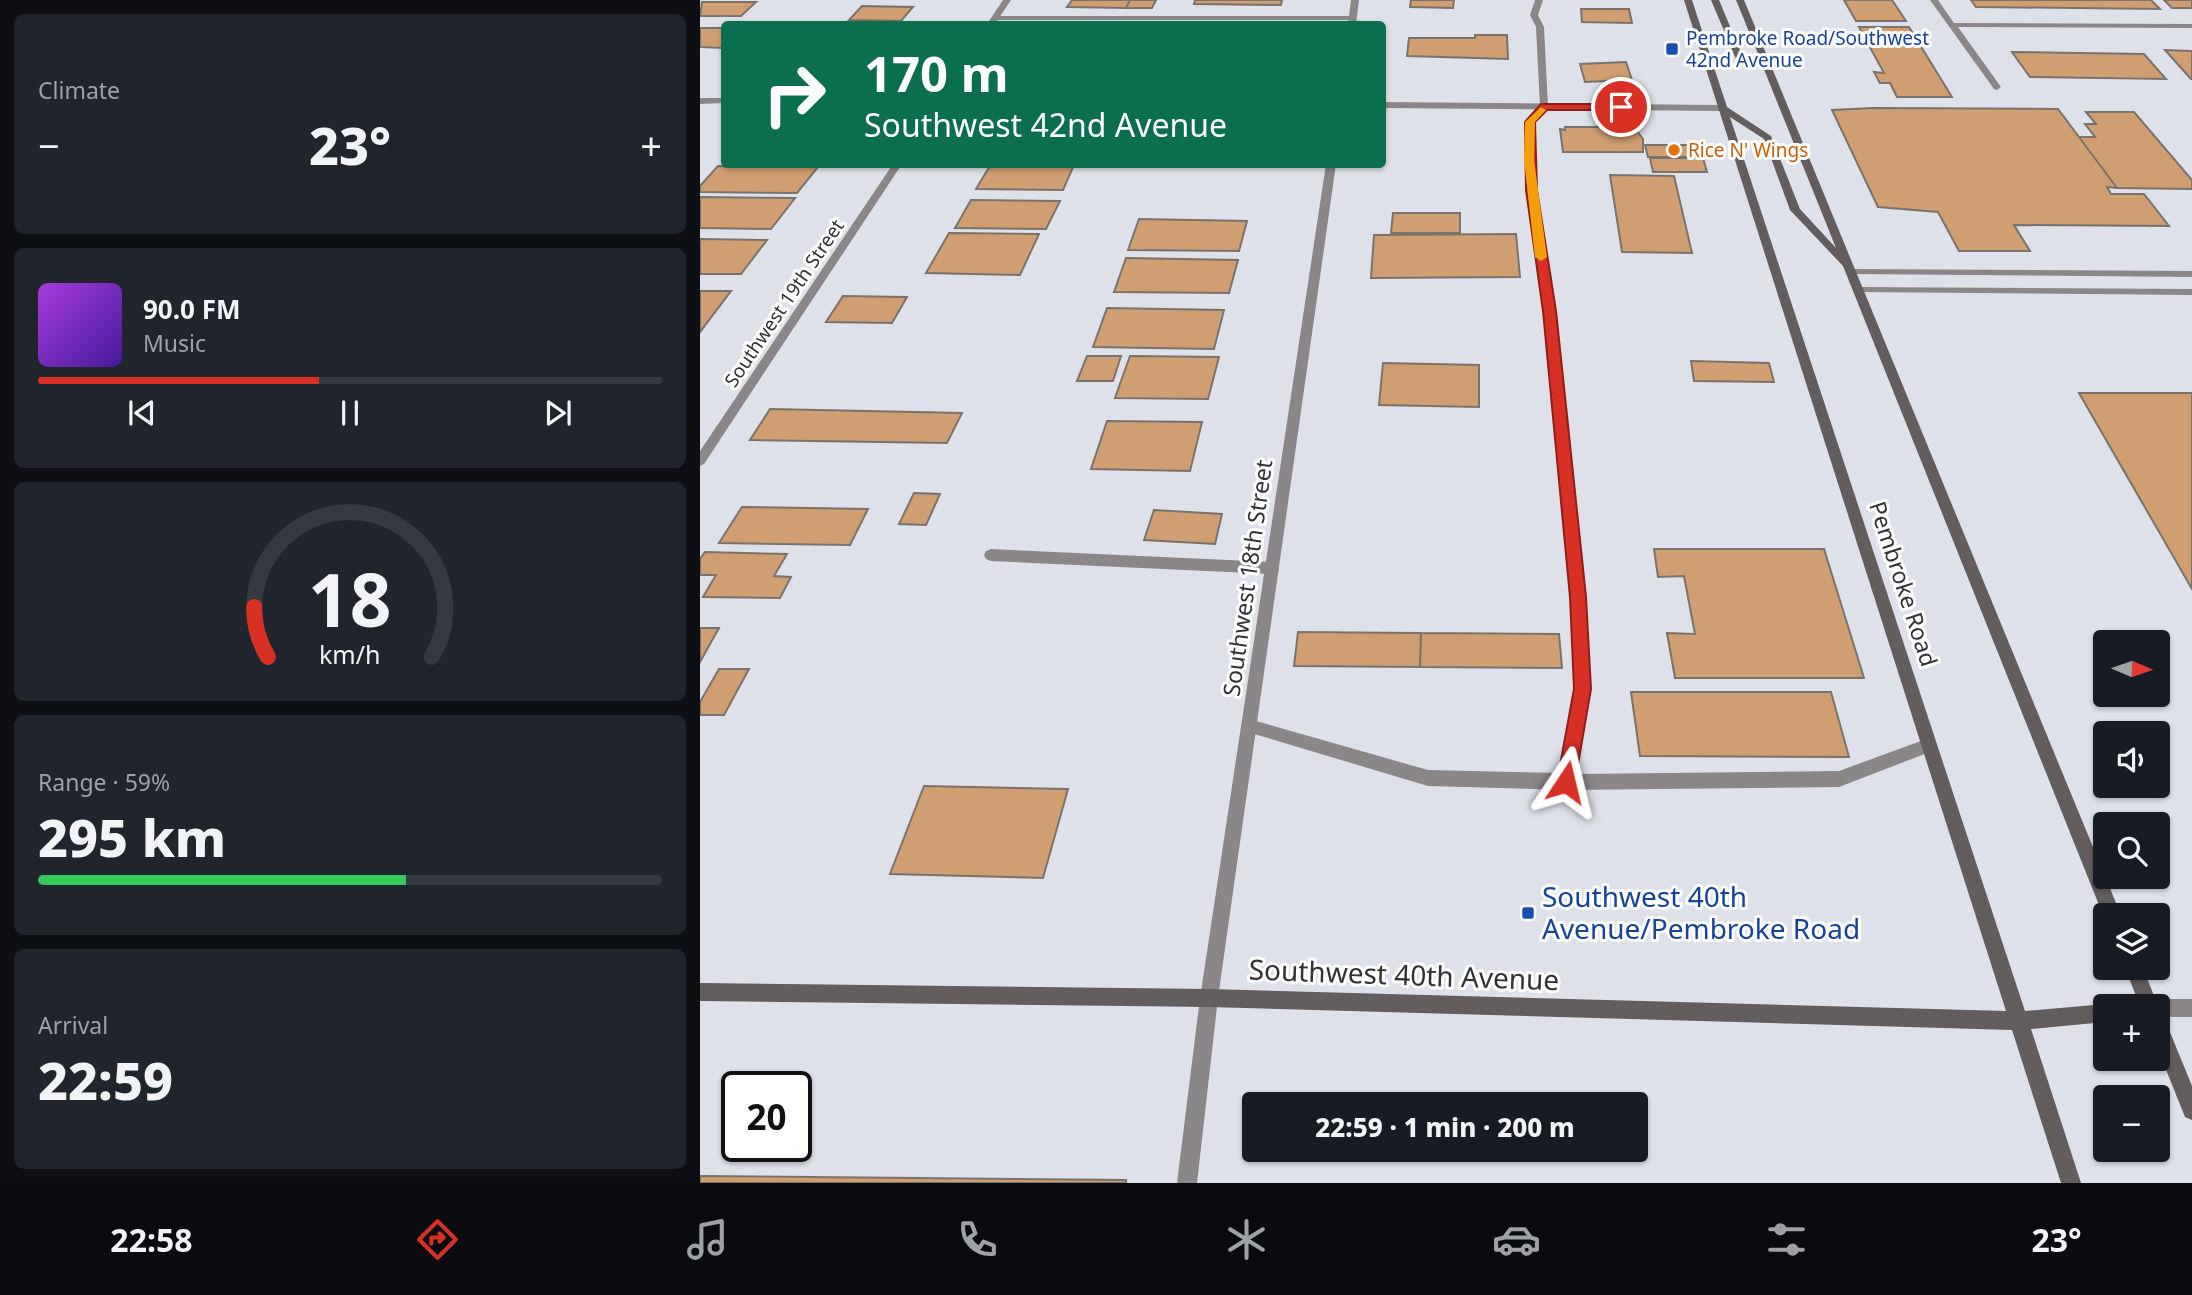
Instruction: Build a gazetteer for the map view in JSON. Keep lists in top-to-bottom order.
{
  "streets": {
    "main road": ["Pembroke Road", "Southwest 40th Avenue"],
    "street": ["Southwest 19th Street", "Southwest 18th Street"]
  },
  "crossings": [
    ["Southwest 18th Street", "Southwest 40th Avenue"],
    ["Pembroke Road", "Southwest 40th Avenue"]
  ],
  "places": {
    "transit": ["Pembroke Road/Southwest 42nd Avenue", "Southwest 40th Avenue/Pembroke Road"],
    "other": ["Rice N' Wings"]
  },
  "north": "right",
  "page": {
    "tile": [
      "Climate",
      ["Range · 59%", "295 km"],
      ["Arrival", "22:59"]
    ],
    "turn": ["170 m", "Southwest 42nd Avenue"],
    "heat": ["−", "23°", "+"],
    "song": ["90.0 FM", "Music"],
    "map_buttons": ["+", "−"],
    "limit": "20",
    "trip": "22:59 · 1 min · 200 m",
    "tabs": ["22:58", "23°"],
    "gauge": ["18", "km/h"]
  }
}
